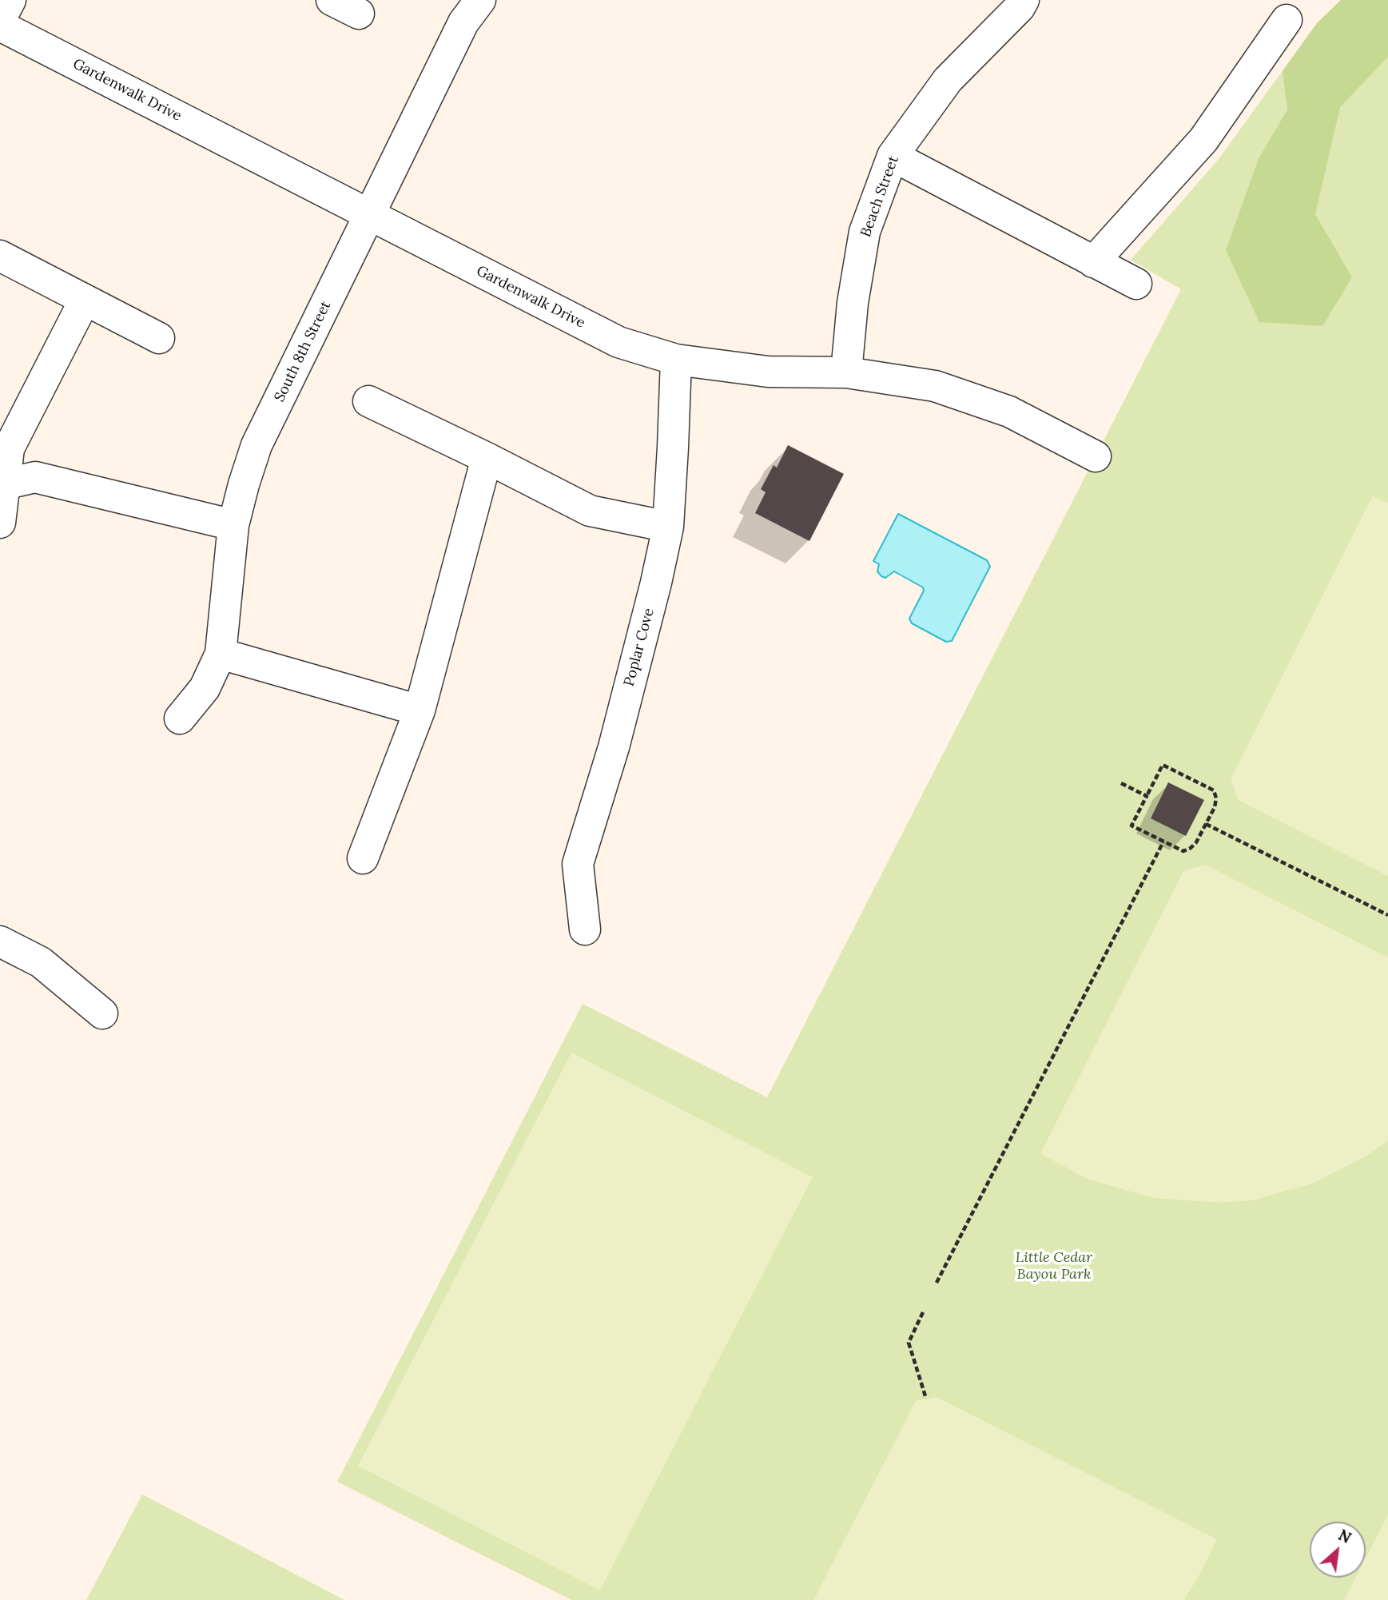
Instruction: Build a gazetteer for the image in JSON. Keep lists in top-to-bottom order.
{
  "streets": {
    "street": [
      "Gardenwalk Drive",
      "Beach Street",
      "South 8th Street",
      "Poplar Cove"
    ]
  },
  "crossings": [
    ["Gardenwalk Drive", "Beach Street"],
    ["Gardenwalk Drive", "South 8th Street"],
    ["Gardenwalk Drive", "Poplar Cove"]
  ],
  "parks": ["Little Cedar Bayou Park"],
  "north": "top right"
}
